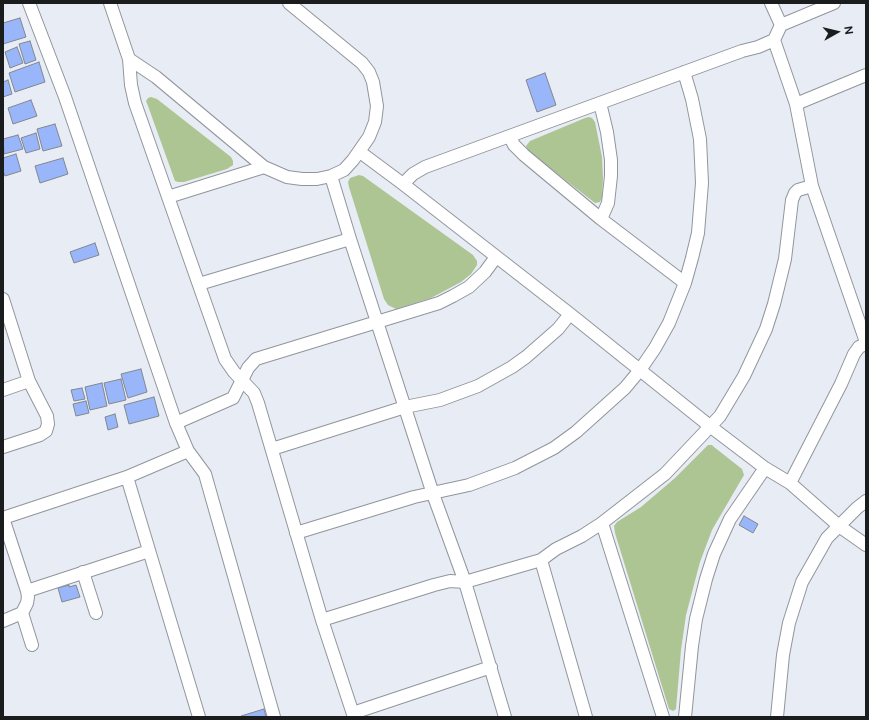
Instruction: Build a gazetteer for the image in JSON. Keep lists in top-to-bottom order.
{
  "north": "right"
}
